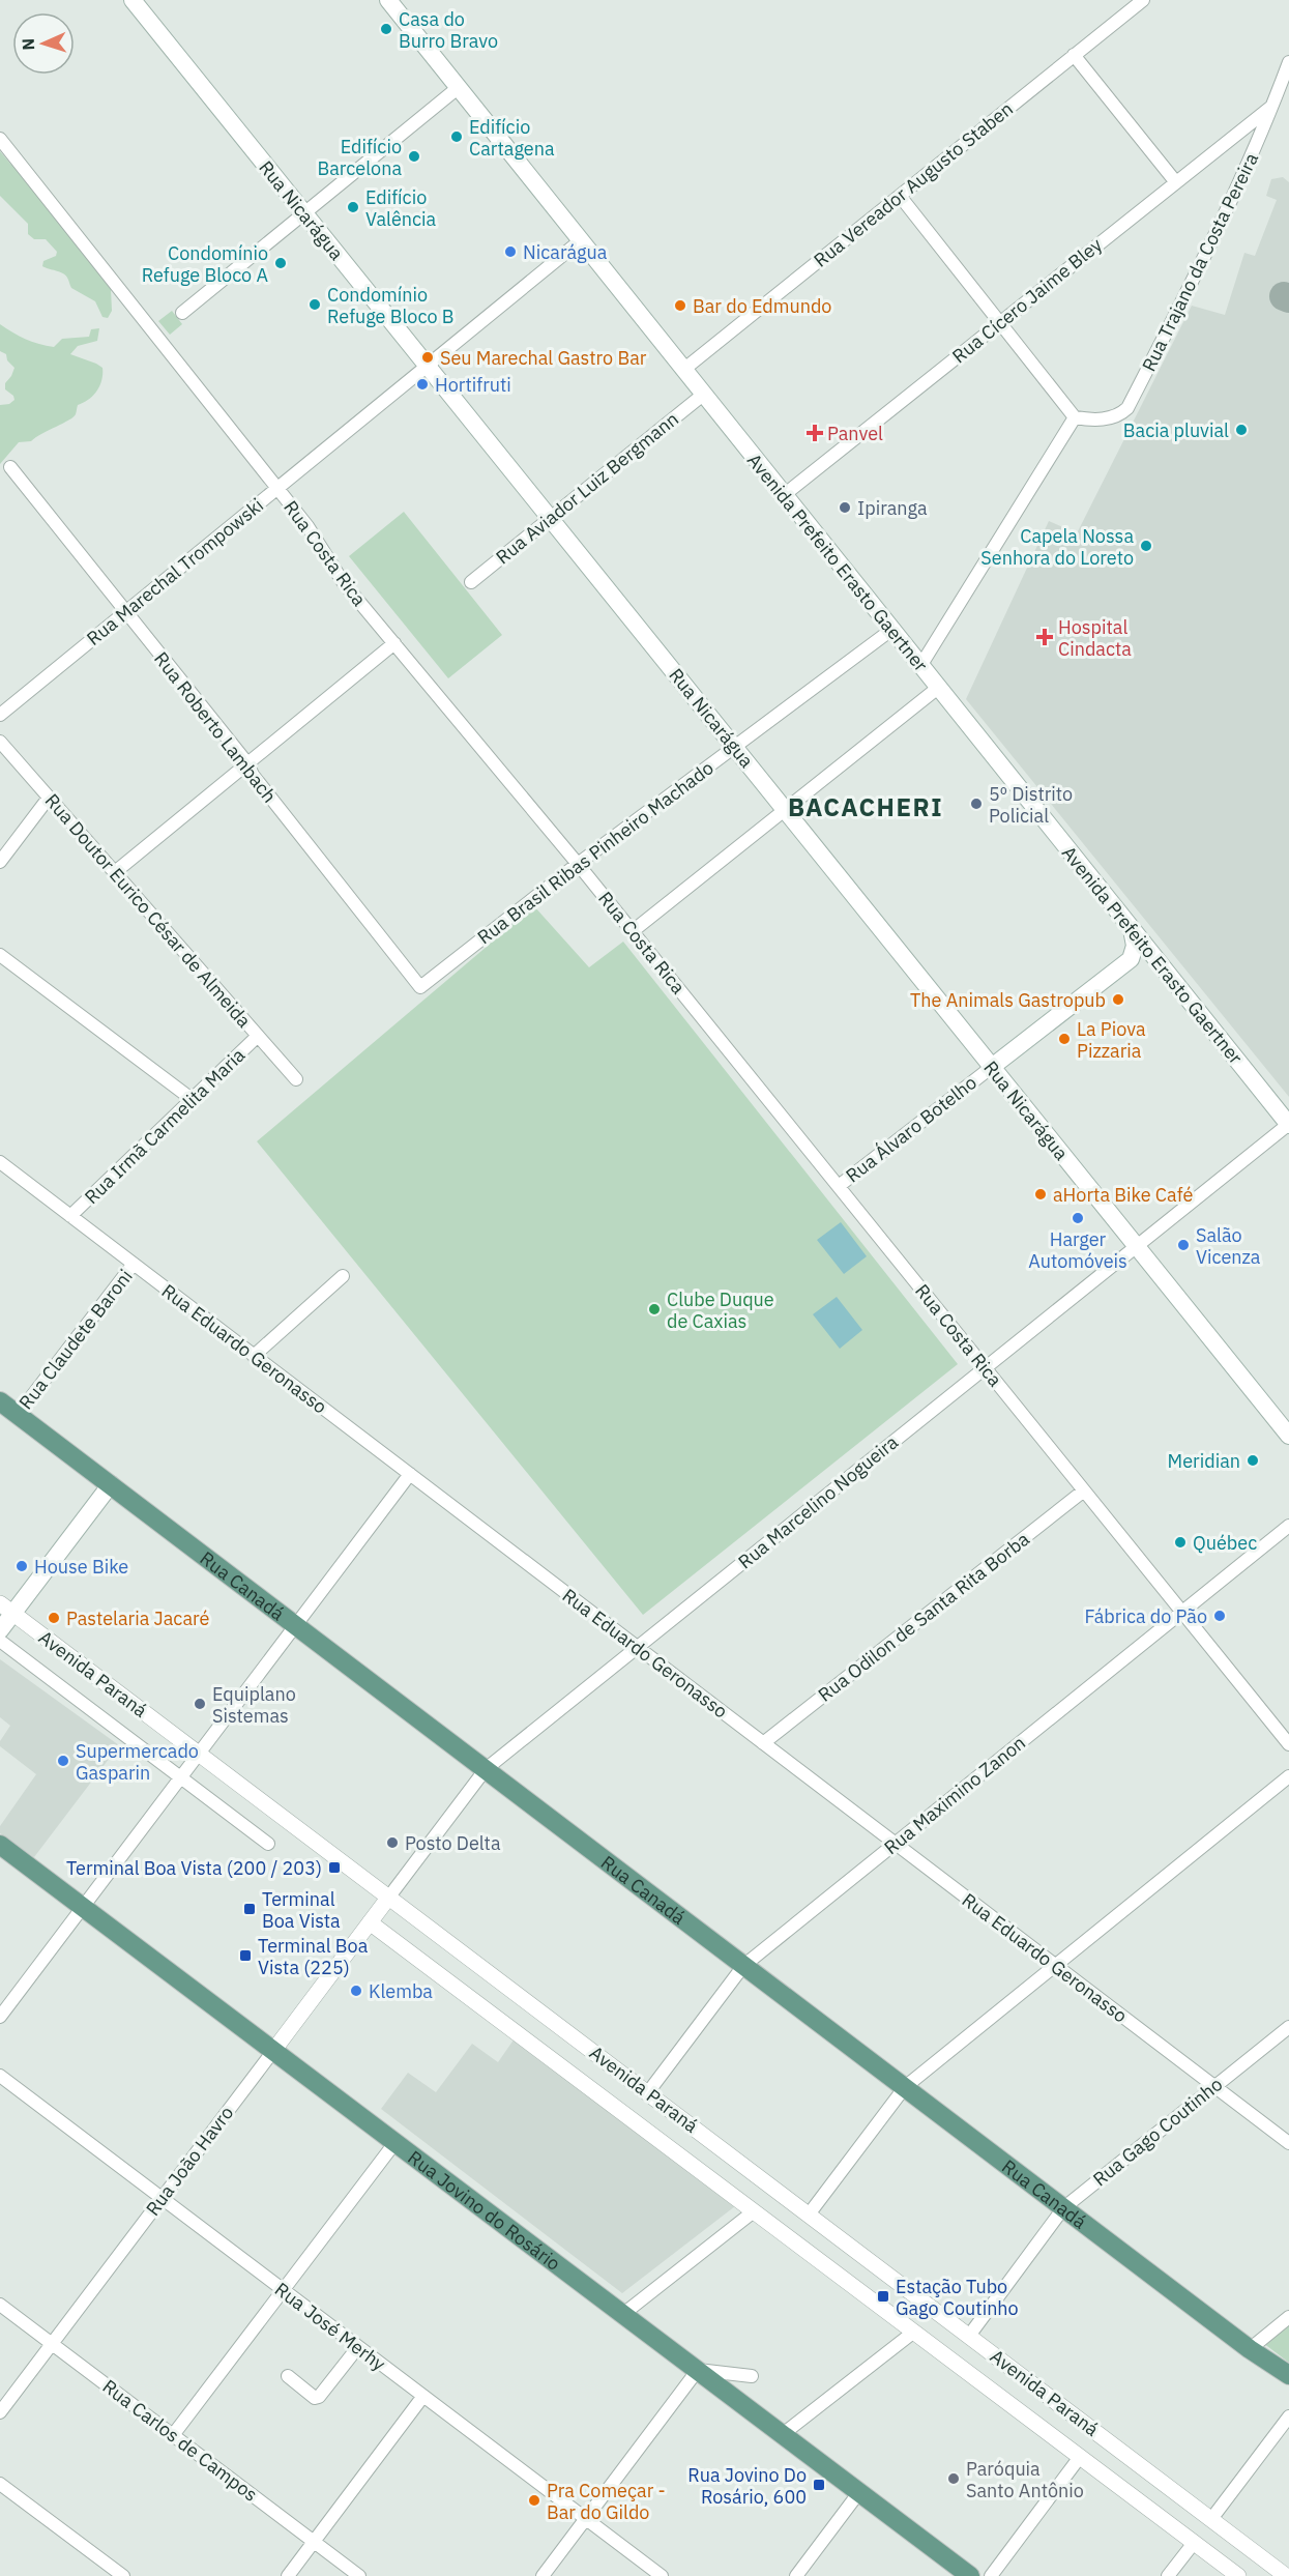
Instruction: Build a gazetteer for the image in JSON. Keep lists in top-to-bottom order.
{
  "streets": {
    "main road": [
      "Rua Nicarágua",
      "Avenida Prefeito Erasto Gaertner",
      "Rua Álvaro Botelho",
      "Rua Canadá",
      "Rua Jovino do Rosário"
    ],
    "street": [
      "Rua Vereador Augusto Staben",
      "Rua Trajano da Costa Pereira",
      "Rua Cícero Jaime Bley",
      "Rua Aviador Luiz Bergmann",
      "Rua Costa Rica",
      "Rua Marechal Trompowski",
      "Rua Roberto Lambach",
      "Rua Brasil Ribas Pinheiro Machado",
      "Rua Doutor Eurico César de Almeida",
      "Rua Irmã Carmelita Maria",
      "Rua Claudete Baroni",
      "Rua Eduardo Geronasso",
      "Rua Marcelino Nogueira",
      "Rua Odilon de Santa Rita Borba",
      "Avenida Paraná",
      "Rua Maximino Zanon",
      "Rua Gago Coutinho",
      "Rua João Havro",
      "Rua José Merhy",
      "Rua Carlos de Campos"
    ]
  },
  "crossings": [
    ["Rua Vereador Augusto Staben", "Avenida Prefeito Erasto Gaertner"],
    ["Rua Nicarágua", "Rua Aviador Luiz Bergmann"],
    ["Rua Nicarágua", "Rua Marechal Trompowski"],
    ["Rua Nicarágua", "Rua Brasil Ribas Pinheiro Machado"],
    ["Rua Nicarágua", "Rua Álvaro Botelho"],
    ["Rua Nicarágua", "Rua Marcelino Nogueira"],
    ["Rua Trajano da Costa Pereira", "Rua Cícero Jaime Bley"],
    ["Rua Cícero Jaime Bley", "Avenida Prefeito Erasto Gaertner"],
    ["Rua Aviador Luiz Bergmann", "Avenida Prefeito Erasto Gaertner"],
    ["Rua Costa Rica", "Rua Marechal Trompowski"],
    ["Rua Costa Rica", "Rua Brasil Ribas Pinheiro Machado"],
    ["Rua Costa Rica", "Rua Álvaro Botelho"],
    ["Rua Costa Rica", "Rua Marcelino Nogueira"],
    ["Rua Costa Rica", "Rua Odilon de Santa Rita Borba"],
    ["Rua Costa Rica", "Rua Maximino Zanon"],
    ["Avenida Prefeito Erasto Gaertner", "Rua Marechal Trompowski"],
    ["Avenida Prefeito Erasto Gaertner", "Rua Brasil Ribas Pinheiro Machado"],
    ["Avenida Prefeito Erasto Gaertner", "Rua Marcelino Nogueira"],
    ["Rua Marechal Trompowski", "Rua Roberto Lambach"],
    ["Rua Roberto Lambach", "Rua Brasil Ribas Pinheiro Machado"],
    ["Rua Doutor Eurico César de Almeida", "Rua Irmã Carmelita Maria"],
    ["Rua Irmã Carmelita Maria", "Rua Eduardo Geronasso"],
    ["Rua Claudete Baroni", "Rua Eduardo Geronasso"],
    ["Rua Claudete Baroni", "Rua Canadá"],
    ["Rua Eduardo Geronasso", "Rua Marcelino Nogueira"],
    ["Rua Eduardo Geronasso", "Rua Odilon de Santa Rita Borba"],
    ["Rua Eduardo Geronasso", "Rua Maximino Zanon"],
    ["Rua Eduardo Geronasso", "Rua Gago Coutinho"],
    ["Rua Marcelino Nogueira", "Rua Canadá"],
    ["Rua Marcelino Nogueira", "Avenida Paraná"],
    ["Rua Marcelino Nogueira", "Rua João Havro"],
    ["Rua Canadá", "Rua Maximino Zanon"],
    ["Rua Canadá", "Rua Gago Coutinho"],
    ["Avenida Paraná", "Rua Maximino Zanon"],
    ["Avenida Paraná", "Rua Gago Coutinho"],
    ["Avenida Paraná", "Rua João Havro"],
    ["Rua João Havro", "Rua Jovino do Rosário"],
    ["Rua João Havro", "Rua José Merhy"],
    ["Rua João Havro", "Rua Carlos de Campos"]
  ],
  "districts": ["BACACHERI"],
  "places": {
    "other": [
      "Casa do Burro Bravo",
      "Edifício Cartagena",
      "Edifício Barcelona",
      "Edifício Valência",
      "Nicarágua",
      "Condomínio Refuge Bloco A",
      "Condomínio Refuge Bloco B",
      "Bar do Edmundo",
      "Seu Marechal Gastro Bar",
      "Hortifruti",
      "Bacia pluvial",
      "Ipiranga",
      "Capela Nossa Senhora do Loreto",
      "5º Distrito Policial",
      "The Animals Gastropub",
      "La Piova Pizzaria",
      "aHorta Bike Café",
      "Harger Automóveis",
      "Salão Vicenza",
      "Clube Duque de Caxias",
      "Meridian",
      "Québec",
      "House Bike",
      "Fábrica do Pão",
      "Pastelaria Jacaré",
      "Equiplano Sistemas",
      "Supermercado Gasparin",
      "Posto Delta",
      "Klemba",
      "Paróquia Santo Antônio",
      "Pra Começar - Bar do Gildo"
    ],
    "health": ["Panvel", "Hospital Cindacta"],
    "transit": [
      "Terminal Boa Vista (200 / 203)",
      "Terminal Boa Vista",
      "Terminal Boa Vista (225)",
      "Estação Tubo Gago Coutinho",
      "Rua Jovino Do Rosário, 600"
    ]
  },
  "north": "left"
}
